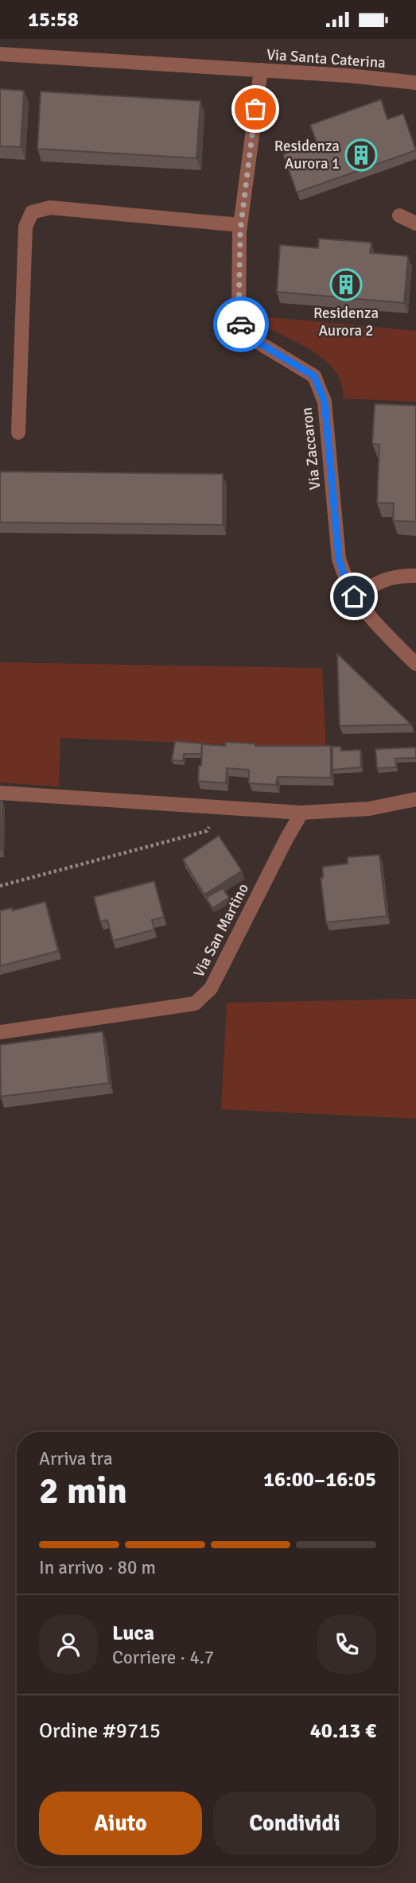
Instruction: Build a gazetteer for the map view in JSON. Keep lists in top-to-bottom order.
{
  "streets": {
    "street": ["Via Santa Caterina", "Via Zaccaron", "Via San Martino"]
  },
  "crossings": [
    ["Via Santa Caterina", "Via Zaccaron"]
  ],
  "places": {
    "building": ["Residenza Aurora 1", "Residenza Aurora 2"]
  },
  "page": {
    "status": "15:58",
    "heading": ["2 min", "Arriva tra", "16:00–16:05"],
    "panel": [
      "Luca",
      "Corriere · 4.7",
      "Ordine #9715",
      "40.13 €"
    ],
    "bar": "In arrivo · 80 m",
    "buttons": ["Aiuto", "Condividi"]
  }
}
